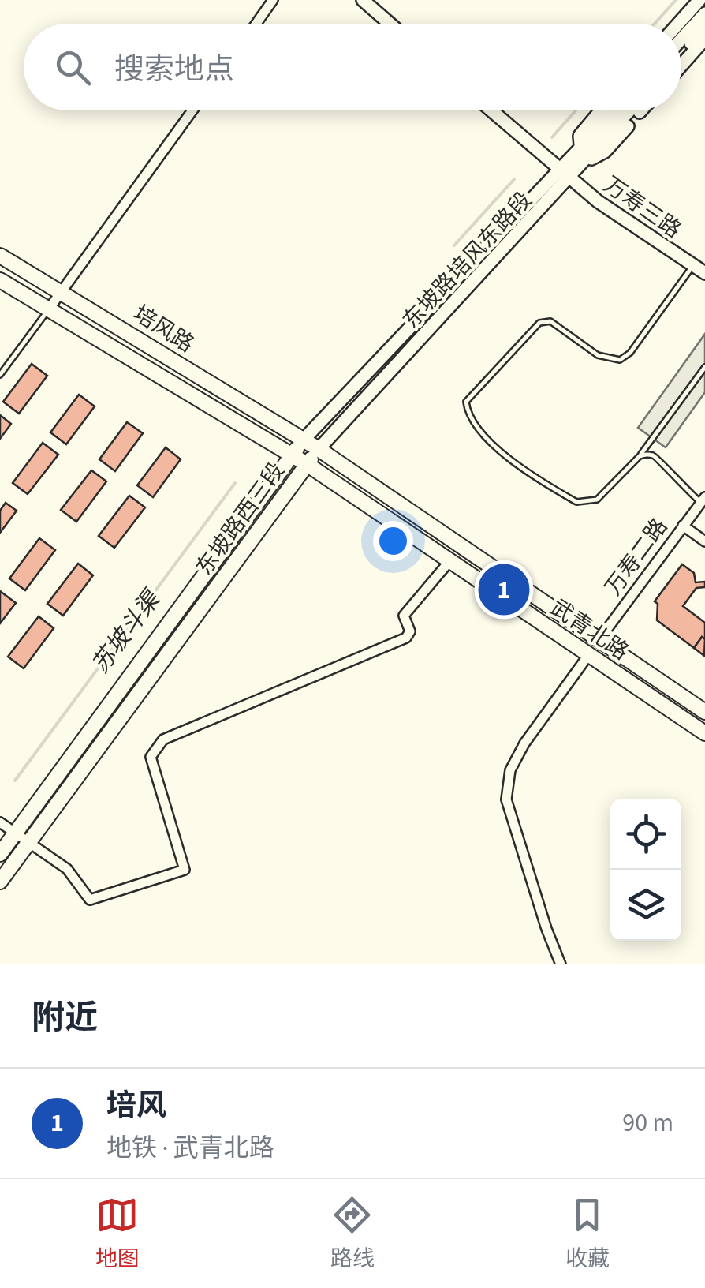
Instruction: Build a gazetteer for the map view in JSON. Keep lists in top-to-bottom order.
{
  "streets": {
    "main road": [
      "万寿三路",
      "东坡路培风东路段",
      "培风路",
      "东坡路西三段",
      "武青北路"
    ],
    "street": ["万寿二路"]
  },
  "crossings": [
    ["万寿三路", "东坡路培风东路段"],
    ["东坡路培风东路段", "培风路"],
    ["东坡路培风东路段", "东坡路西三段"],
    ["东坡路培风东路段", "武青北路"],
    ["培风路", "东坡路西三段"],
    ["培风路", "武青北路"],
    ["东坡路西三段", "武青北路"],
    ["万寿二路", "武青北路"]
  ],
  "water": ["苏坡斗渠"],
  "page": {
    "search": "搜索地点",
    "pins": "1",
    "heading": "附近",
    "list": [
      {
        "mark": "1",
        "name": "培风",
        "note": "地铁 · 武青北路",
        "value": "90 m"
      }
    ],
    "nav": ["地图", "路线", "收藏"]
  }
}
